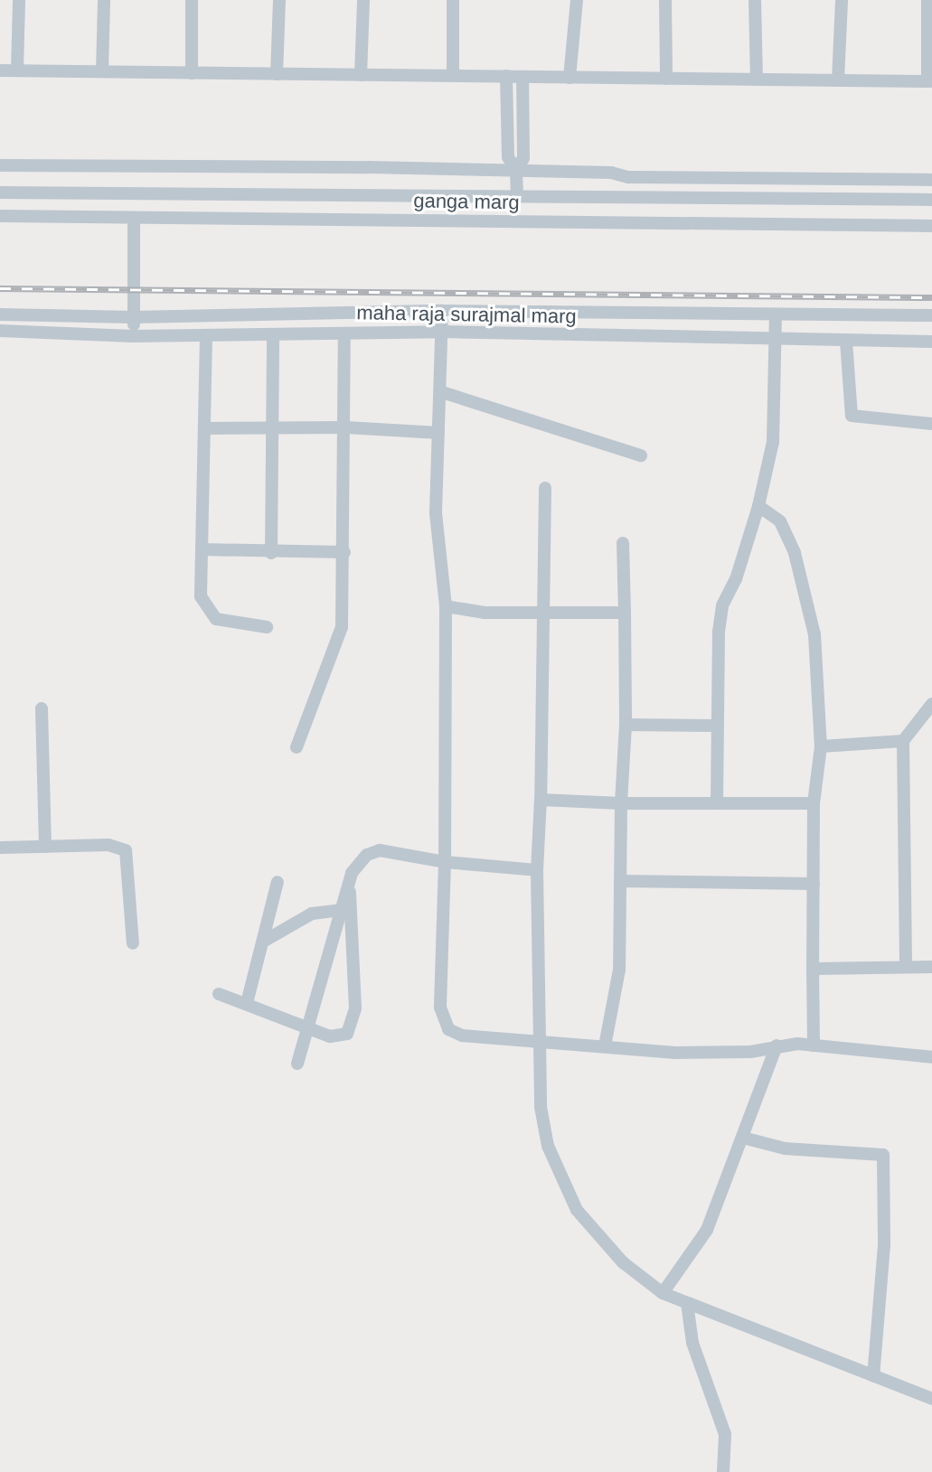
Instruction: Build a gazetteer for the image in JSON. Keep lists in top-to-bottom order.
{
  "streets": {
    "street": ["ganga marg", "maha raja surajmal marg"]
  }
}
